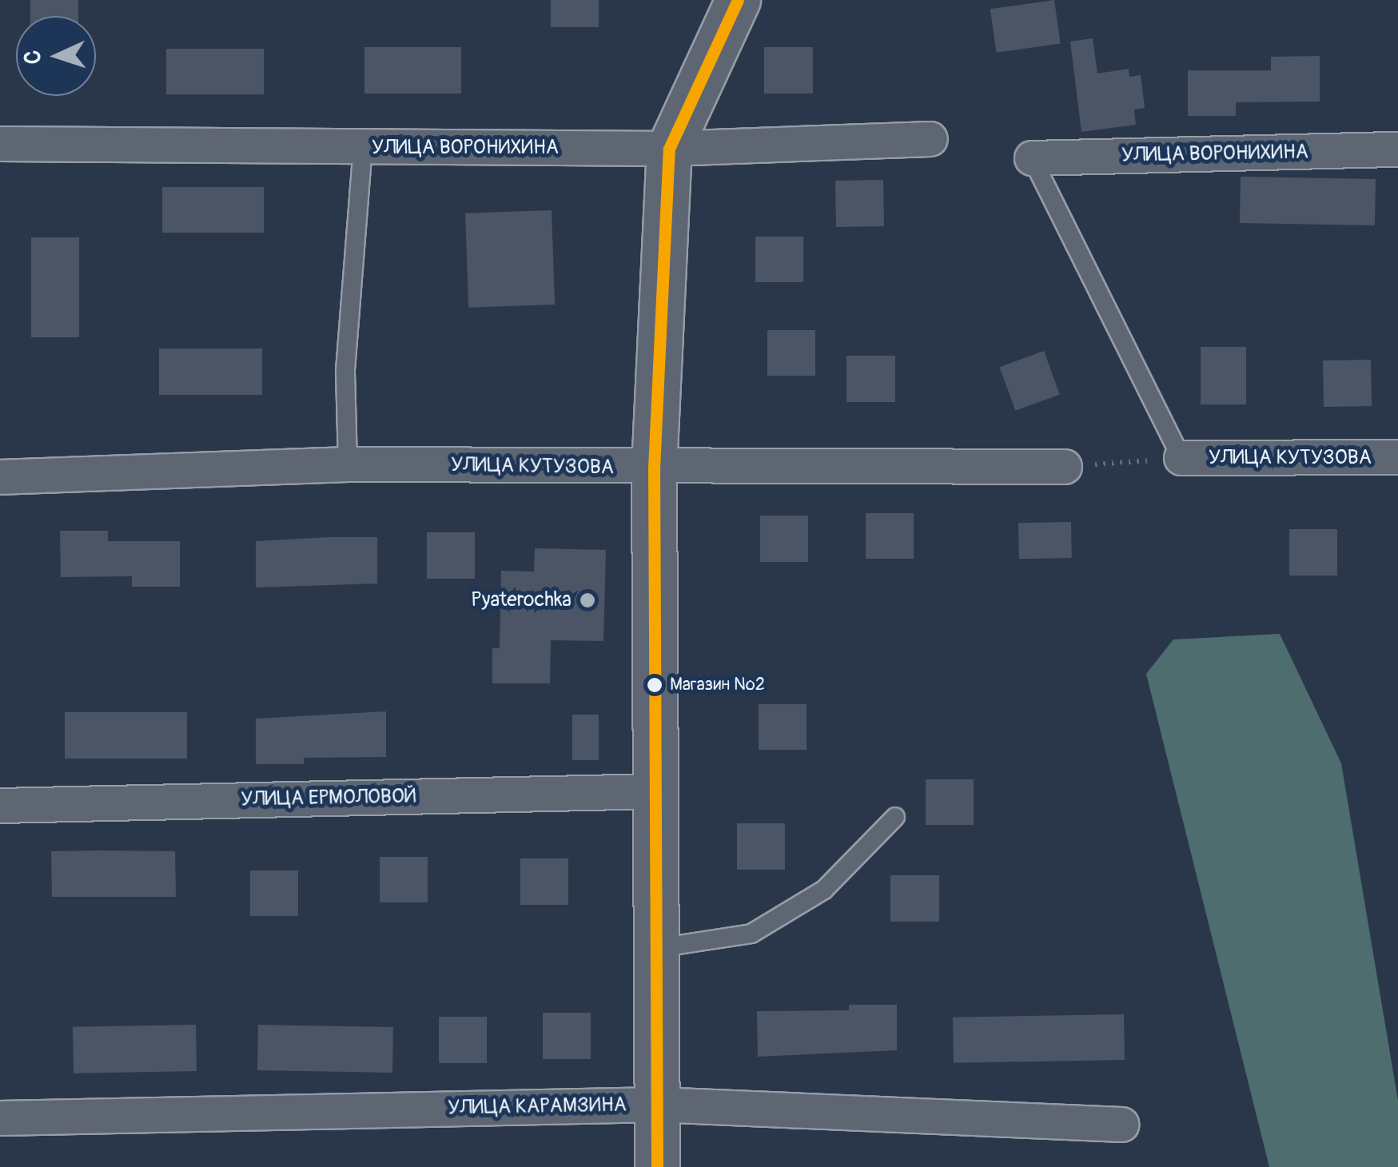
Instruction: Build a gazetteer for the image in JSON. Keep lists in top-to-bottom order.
{
  "streets": {
    "street": [
      "УЛИЦА ВОРОНИХИНА",
      "УЛИЦА КУТУЗОВА",
      "УЛИЦА ЕРМОЛОВОЙ",
      "УЛИЦА КАРАМЗИНА"
    ]
  },
  "places": ["Pyaterochka", "Магазин №2"],
  "north": "left"
}
